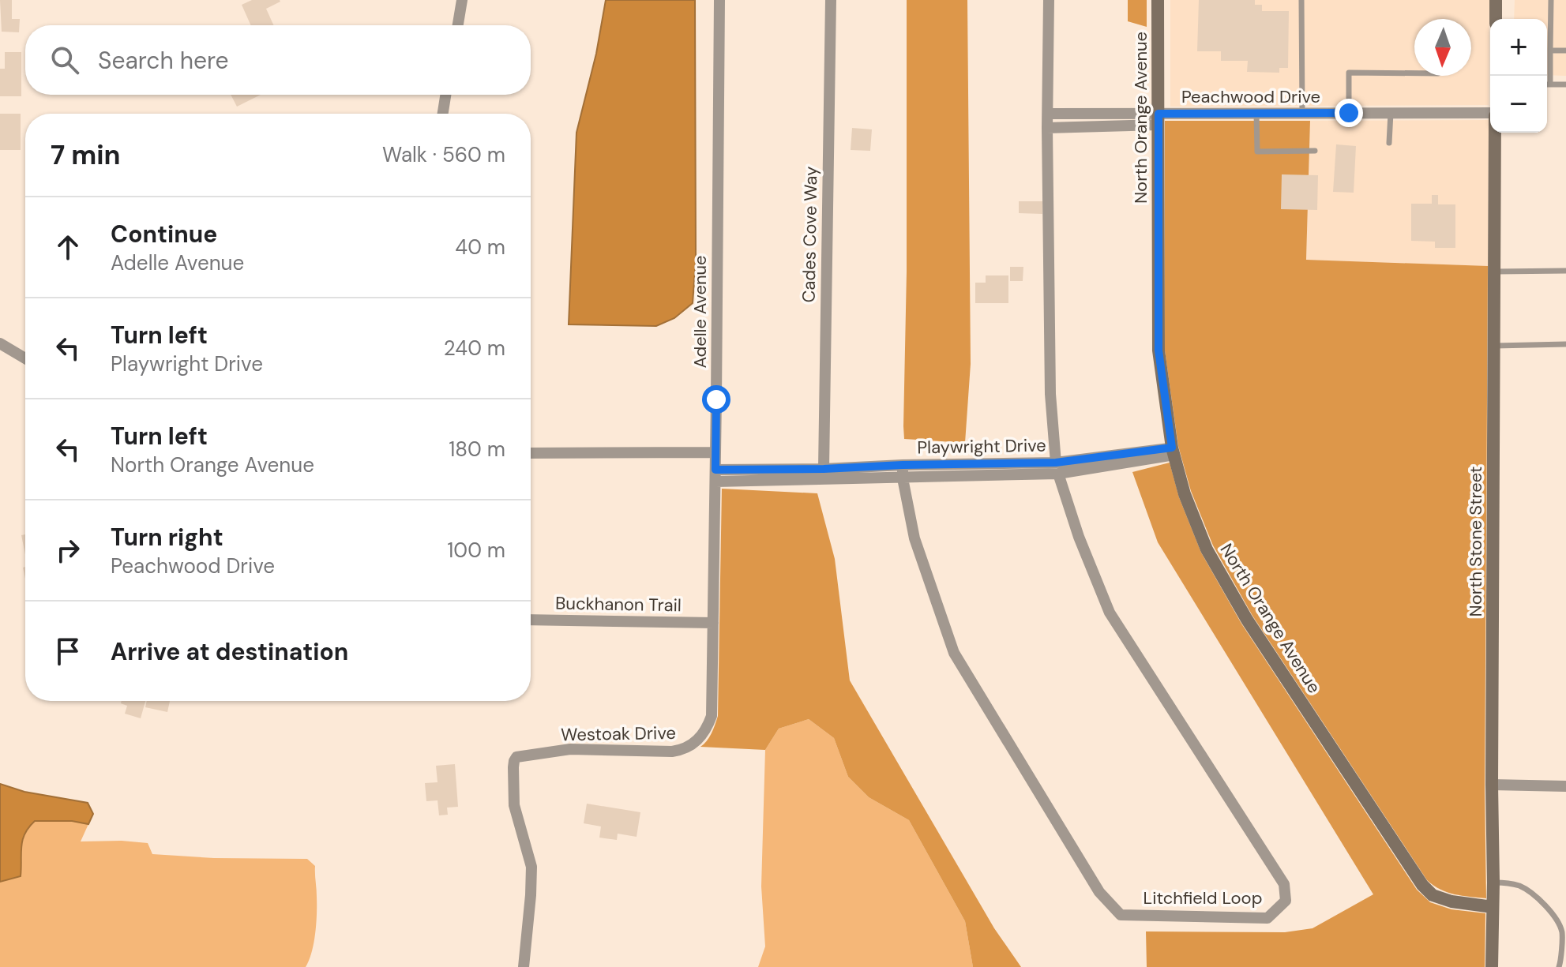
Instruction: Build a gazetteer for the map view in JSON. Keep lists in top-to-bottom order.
{
  "streets": {
    "street": [
      "Peachwood Drive",
      "North Orange Avenue",
      "Cades Cove Way",
      "Adelle Avenue",
      "Playwright Drive",
      "North Stone Street",
      "Buckhanon Trail",
      "Westoak Drive",
      "Litchfield Loop"
    ]
  },
  "crossings": [
    ["Peachwood Drive", "North Orange Avenue"],
    ["North Orange Avenue", "Playwright Drive"],
    ["North Orange Avenue", "North Stone Street"],
    ["Cades Cove Way", "Playwright Drive"],
    ["Adelle Avenue", "Playwright Drive"],
    ["Adelle Avenue", "Buckhanon Trail"],
    ["Adelle Avenue", "Westoak Drive"],
    ["Playwright Drive", "Litchfield Loop"]
  ],
  "north": "bottom",
  "page": {
    "map_buttons": ["+", "−"],
    "search": "Search here",
    "heading": ["7 min", "Walk · 560 m"],
    "list": [
      ["Continue", "Adelle Avenue", "40 m"],
      ["Turn left", "Playwright Drive", "240 m"],
      ["Turn left", "North Orange Avenue", "180 m"],
      ["Turn right", "Peachwood Drive", "100 m"],
      "Arrive at destination"
    ]
  }
}
